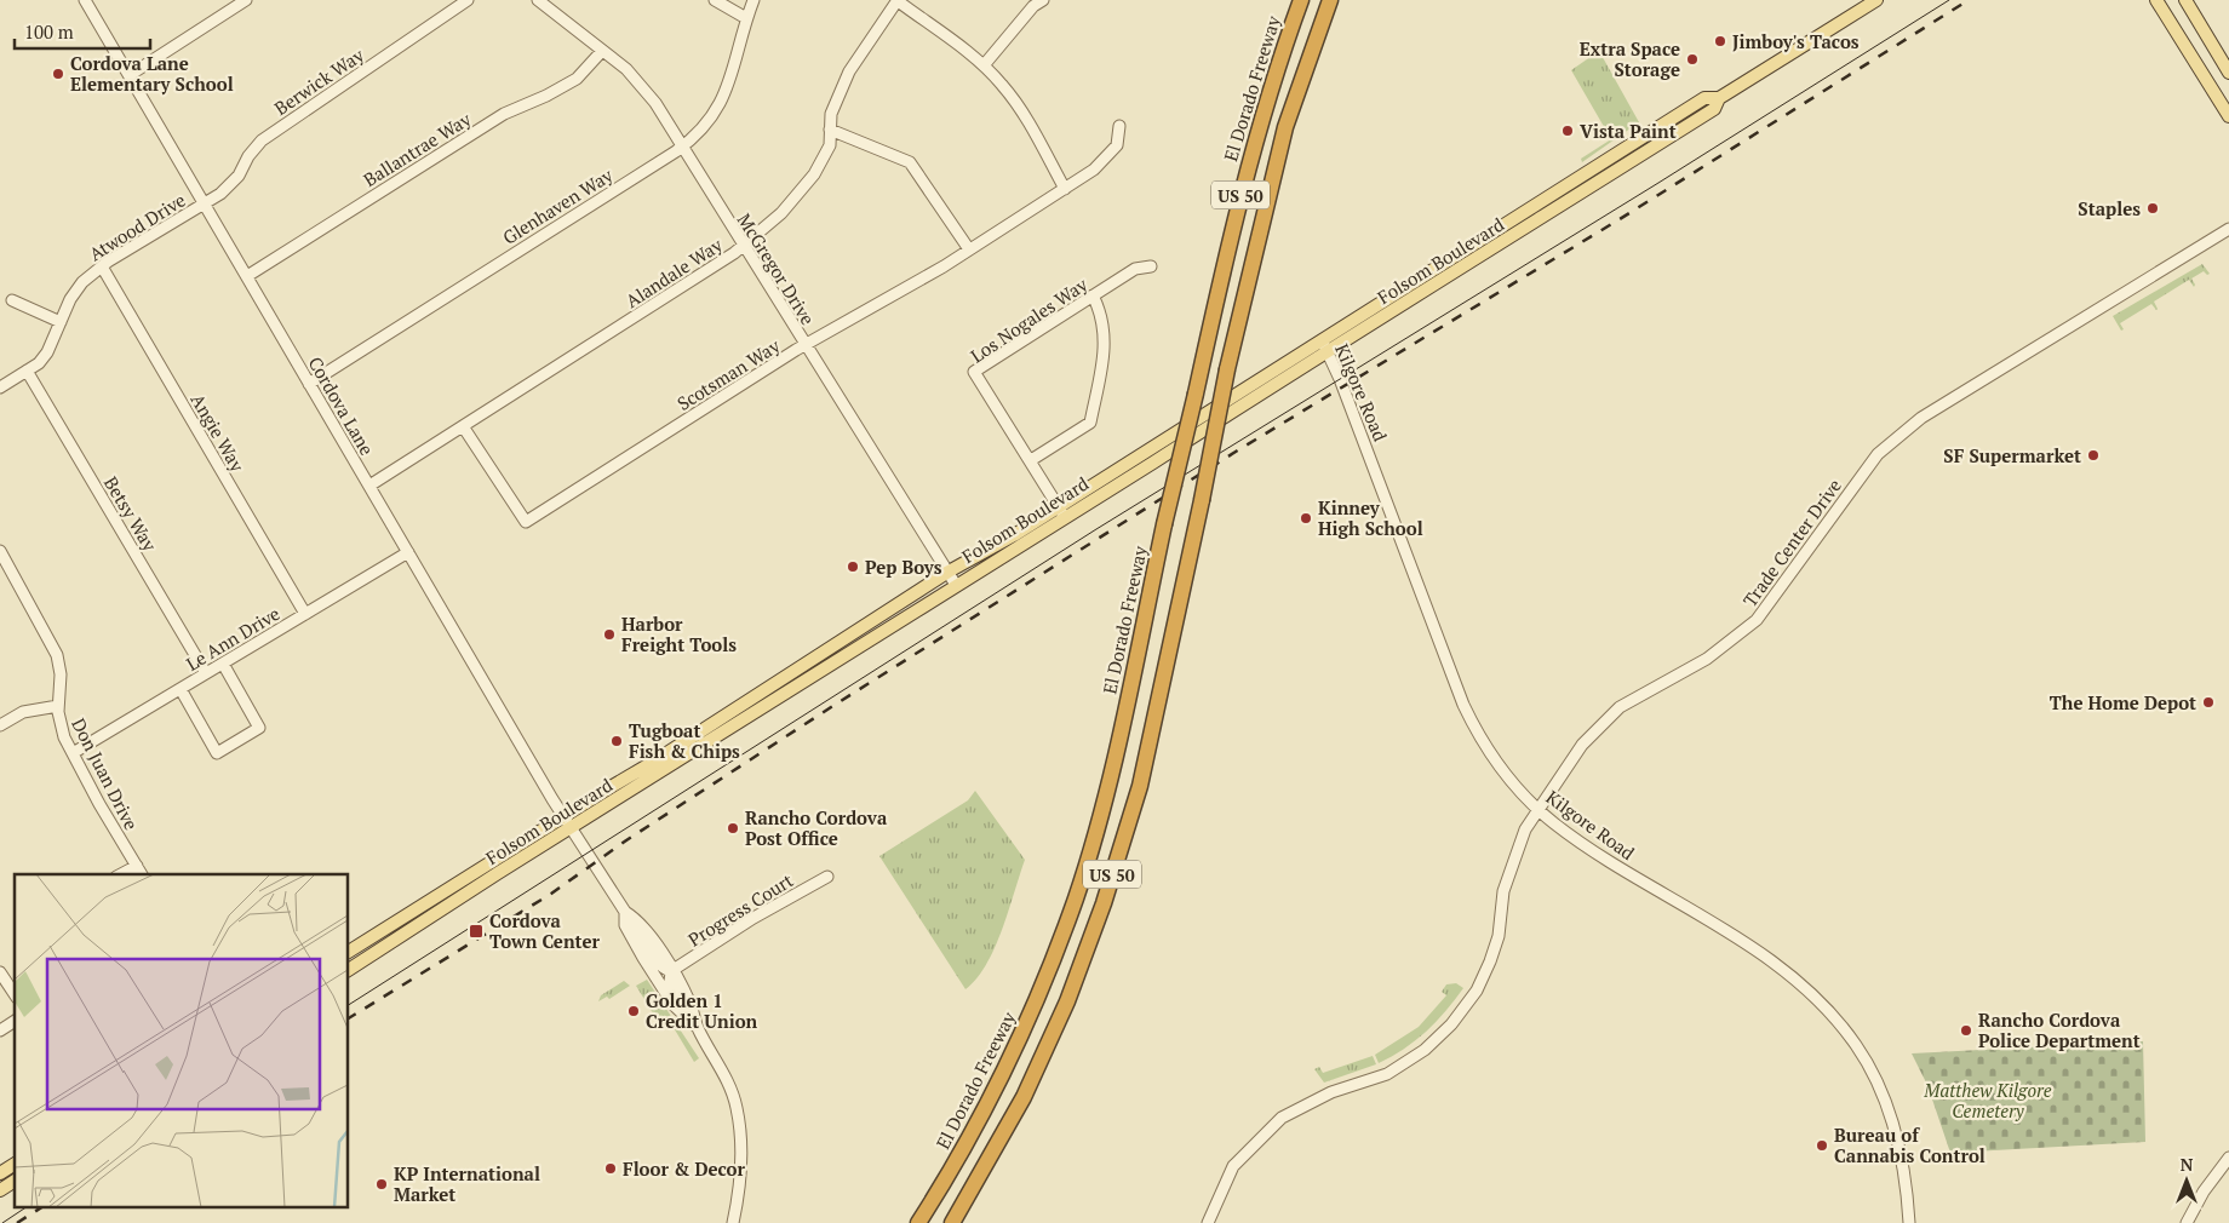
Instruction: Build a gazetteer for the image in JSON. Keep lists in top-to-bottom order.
{
  "streets": {
    "highway": ["El Dorado Freeway", "US 50"],
    "main road": ["Folsom Boulevard"],
    "street": [
      "Berwick Way",
      "Ballantrae Way",
      "Glenhaven Way",
      "Atwood Drive",
      "McGregor Drive",
      "Alandale Way",
      "Los Nogales Way",
      "Scotsman Way",
      "Kilgore Road",
      "Cordova Lane",
      "Angie Way",
      "Betsy Way",
      "Trade Center Drive",
      "Le Ann Drive",
      "Don Juan Drive",
      "Progress Court"
    ]
  },
  "crossings": [
    ["Berwick Way", "Atwood Drive"],
    ["Berwick Way", "Cordova Lane"],
    ["Ballantrae Way", "McGregor Drive"],
    ["Ballantrae Way", "Cordova Lane"],
    ["Glenhaven Way", "McGregor Drive"],
    ["Glenhaven Way", "Cordova Lane"],
    ["Atwood Drive", "Cordova Lane"],
    ["Atwood Drive", "Angie Way"],
    ["Atwood Drive", "Betsy Way"],
    ["Folsom Boulevard", "McGregor Drive"],
    ["Folsom Boulevard", "Los Nogales Way"],
    ["Folsom Boulevard", "Kilgore Road"],
    ["Folsom Boulevard", "Cordova Lane"],
    ["McGregor Drive", "Alandale Way"],
    ["McGregor Drive", "Scotsman Way"],
    ["Alandale Way", "Scotsman Way"],
    ["Alandale Way", "Cordova Lane"],
    ["Kilgore Road", "Trade Center Drive"],
    ["Cordova Lane", "Le Ann Drive"],
    ["Cordova Lane", "Progress Court"],
    ["Angie Way", "Le Ann Drive"],
    ["Betsy Way", "Le Ann Drive"],
    ["Le Ann Drive", "Don Juan Drive"]
  ],
  "parks": ["Matthew Kilgore Cemetery"],
  "places": {
    "other": [
      "Jimboy's Tacos",
      "Extra Space Storage",
      "Cordova Lane Elementary School",
      "Vista Paint",
      "Staples",
      "SF Supermarket",
      "Kinney High School",
      "Pep Boys",
      "Harbor Freight Tools",
      "The Home Depot",
      "Tugboat Fish & Chips",
      "Rancho Cordova Post Office",
      "Golden 1 Credit Union",
      "Rancho Cordova Police Department",
      "Bureau of Cannabis Control",
      "Floor & Decor",
      "KP International Market"
    ],
    "transit": ["Cordova Town Center"]
  },
  "scale_bar": "100 m",
  "north": "top"
}
